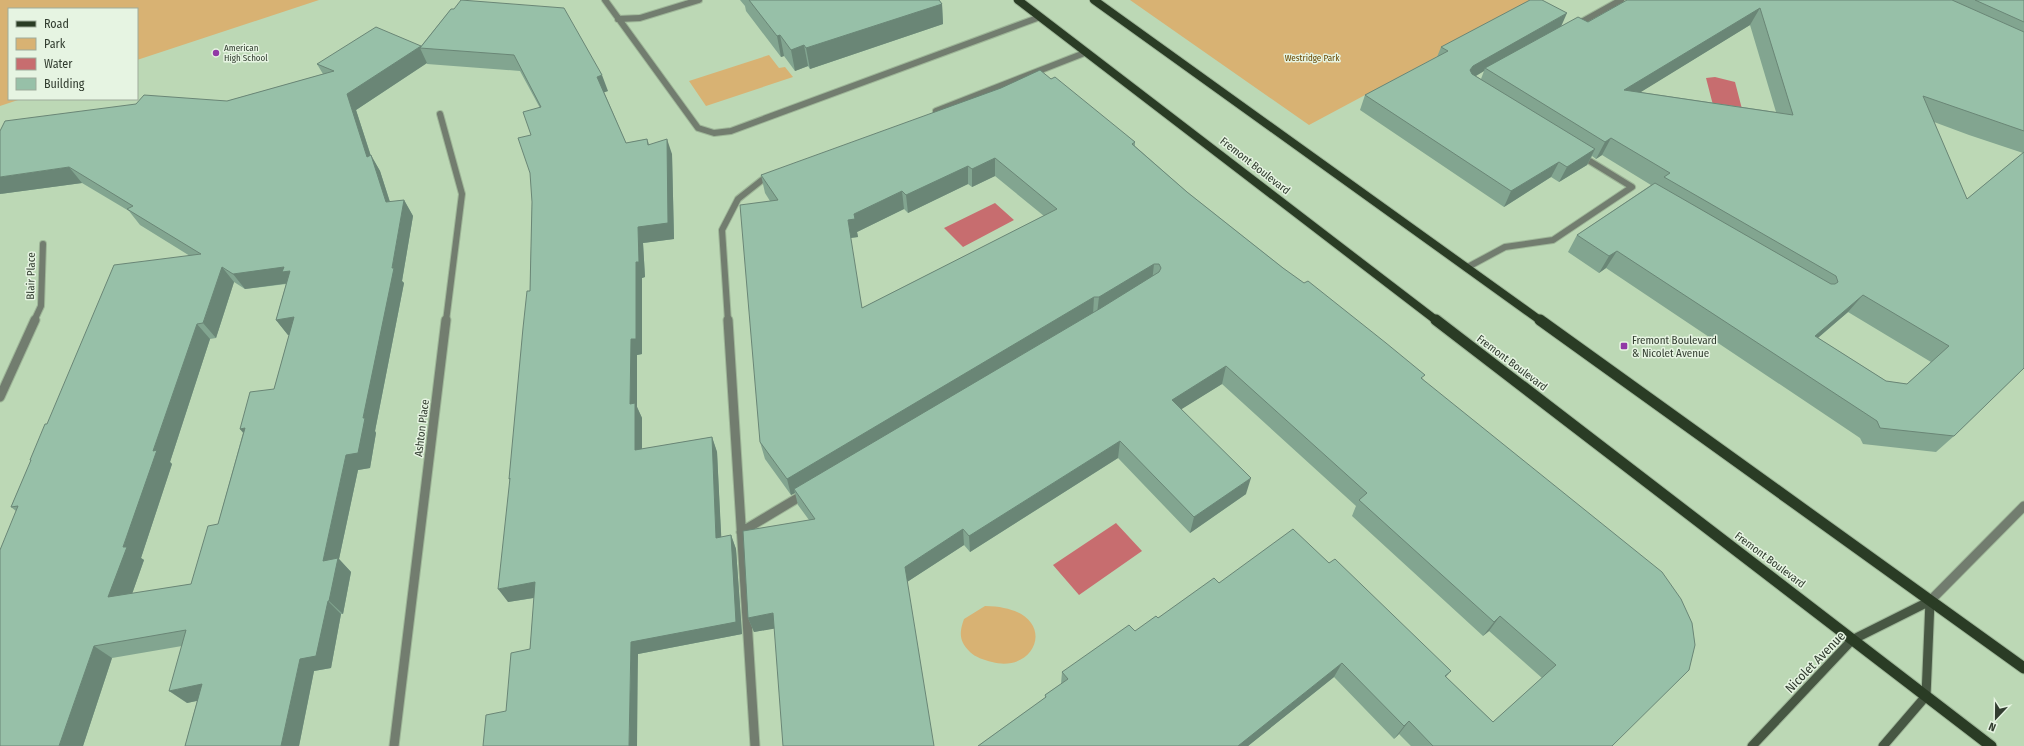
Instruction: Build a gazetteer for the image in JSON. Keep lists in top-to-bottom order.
{
  "streets": {
    "main road": ["Fremont Boulevard"],
    "street": ["Blair Place", "Ashton Place", "Nicolet Avenue"]
  },
  "crossings": [
    ["Fremont Boulevard", "Nicolet Avenue"]
  ],
  "parks": ["Westridge Park"],
  "places": {
    "other": ["American High School"],
    "transit": ["Fremont Boulevard & Nicolet Avenue"]
  },
  "legend": [
    "Road",
    "Park",
    "Water",
    "Building"
  ],
  "north": "bottom"
}
